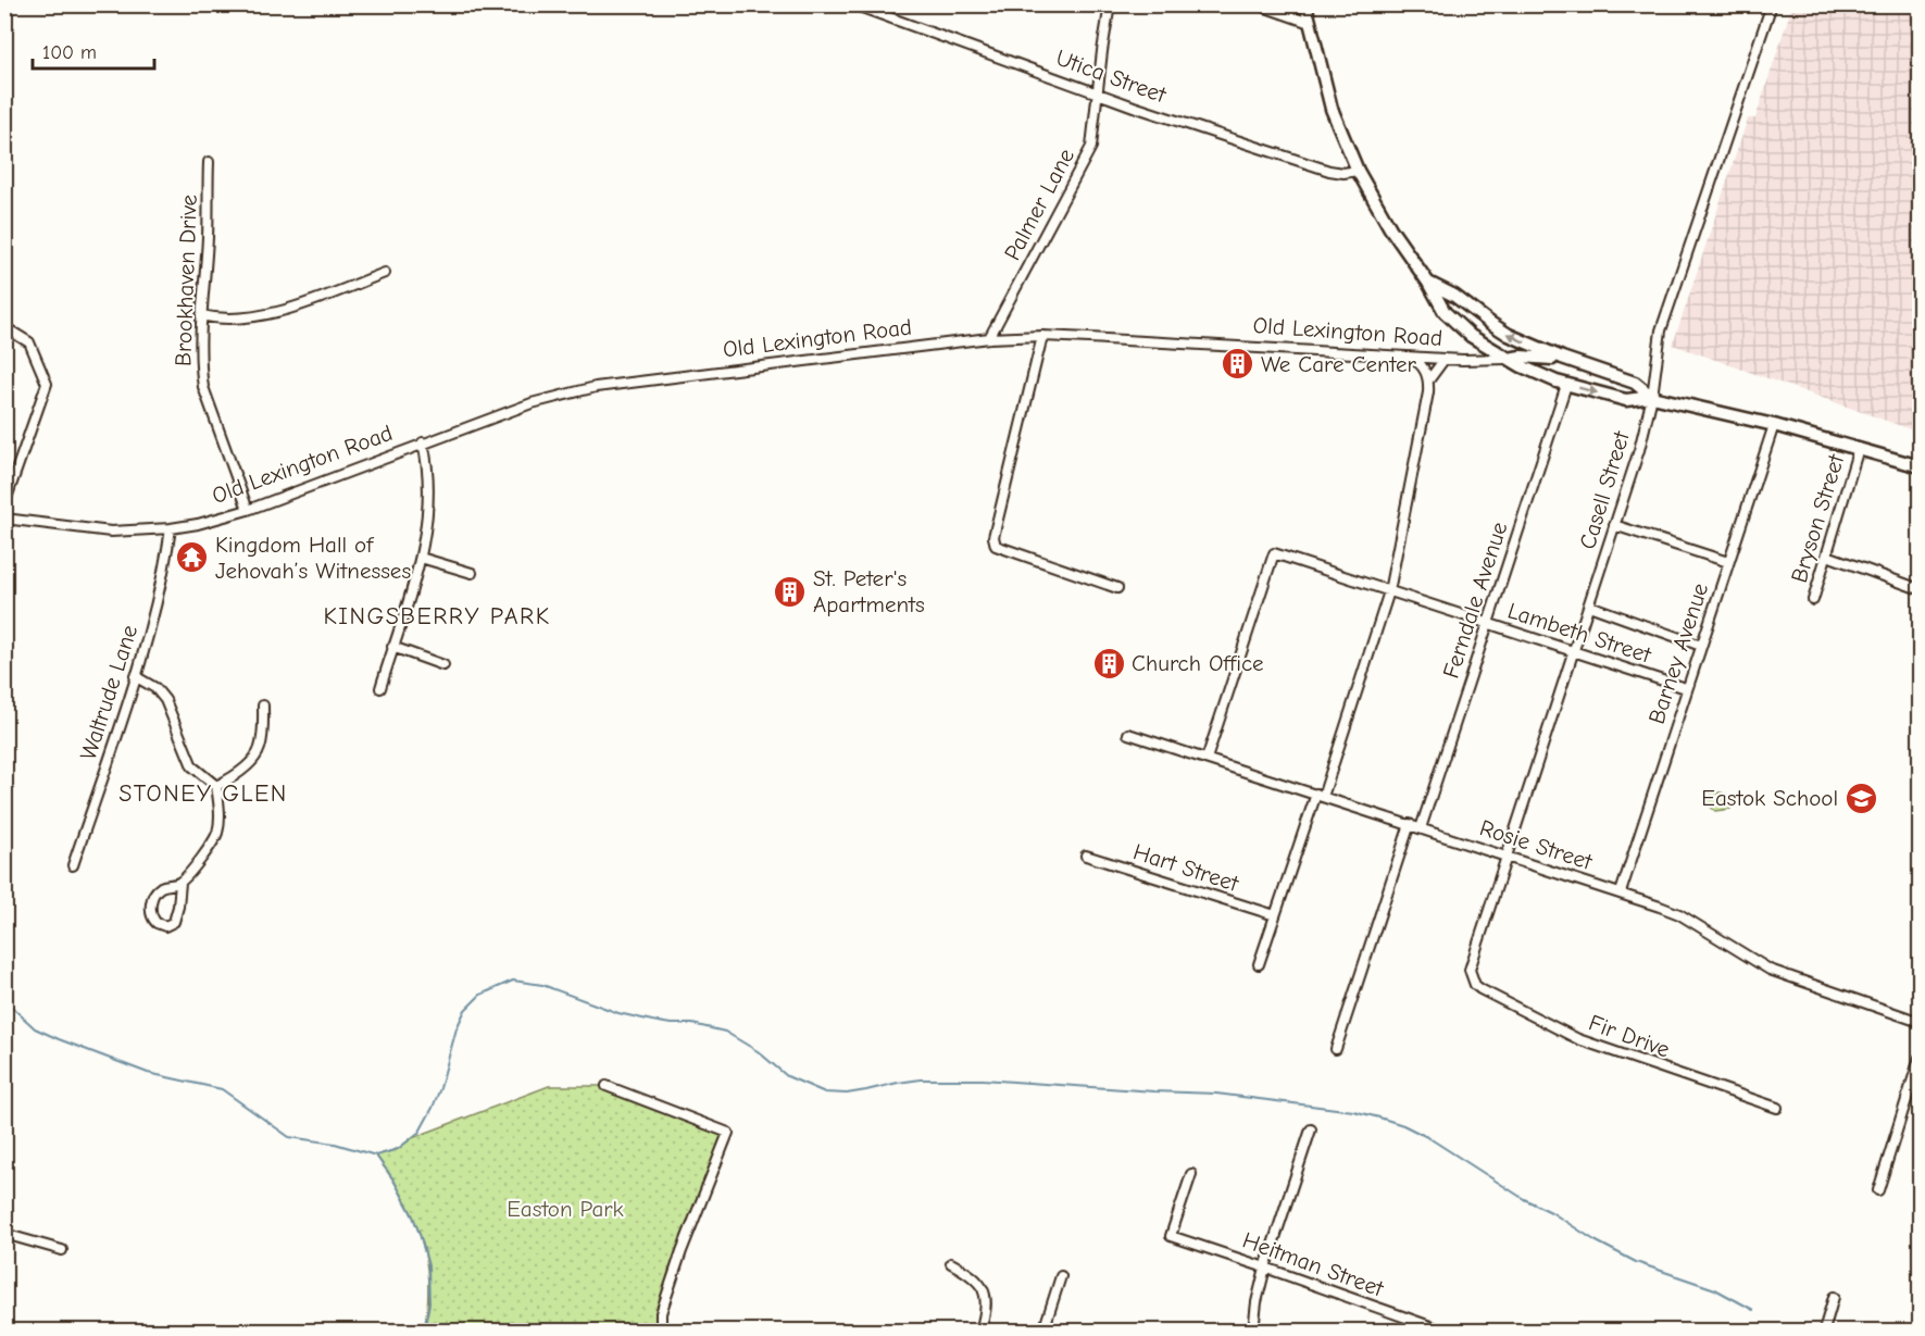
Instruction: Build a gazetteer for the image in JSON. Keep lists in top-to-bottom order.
{
  "streets": {
    "main road": ["Old Lexington Road"],
    "street": [
      "Utica Street",
      "Palmer Lane",
      "Brookhaven Drive",
      "Casell Street",
      "Bryson Street",
      "Ferndale Avenue",
      "Lambeth Street",
      "Barney Avenue",
      "Waltrude Lane",
      "Rosie Street",
      "Hart Street",
      "Fir Drive",
      "Heitman Street"
    ]
  },
  "crossings": [
    ["Utica Street", "Palmer Lane"],
    ["Palmer Lane", "Old Lexington Road"],
    ["Brookhaven Drive", "Old Lexington Road"],
    ["Old Lexington Road", "Casell Street"],
    ["Old Lexington Road", "Bryson Street"],
    ["Old Lexington Road", "Ferndale Avenue"],
    ["Old Lexington Road", "Barney Avenue"],
    ["Old Lexington Road", "Waltrude Lane"],
    ["Casell Street", "Lambeth Street"],
    ["Casell Street", "Rosie Street"],
    ["Casell Street", "Fir Drive"],
    ["Ferndale Avenue", "Lambeth Street"],
    ["Ferndale Avenue", "Rosie Street"],
    ["Lambeth Street", "Barney Avenue"],
    ["Lambeth Street", "Rosie Street"],
    ["Barney Avenue", "Rosie Street"]
  ],
  "districts": ["KINGSBERRY PARK", "STONEY GLEN"],
  "parks": ["Easton Park"],
  "places": {
    "building": ["We Care Center", "St. Peter's Apartments", "Church Office"],
    "temple": ["Kingdom Hall of Jehovah’s Witnesses"],
    "school or university": ["Eastok School"]
  },
  "scale_bar": "100 m"
}
